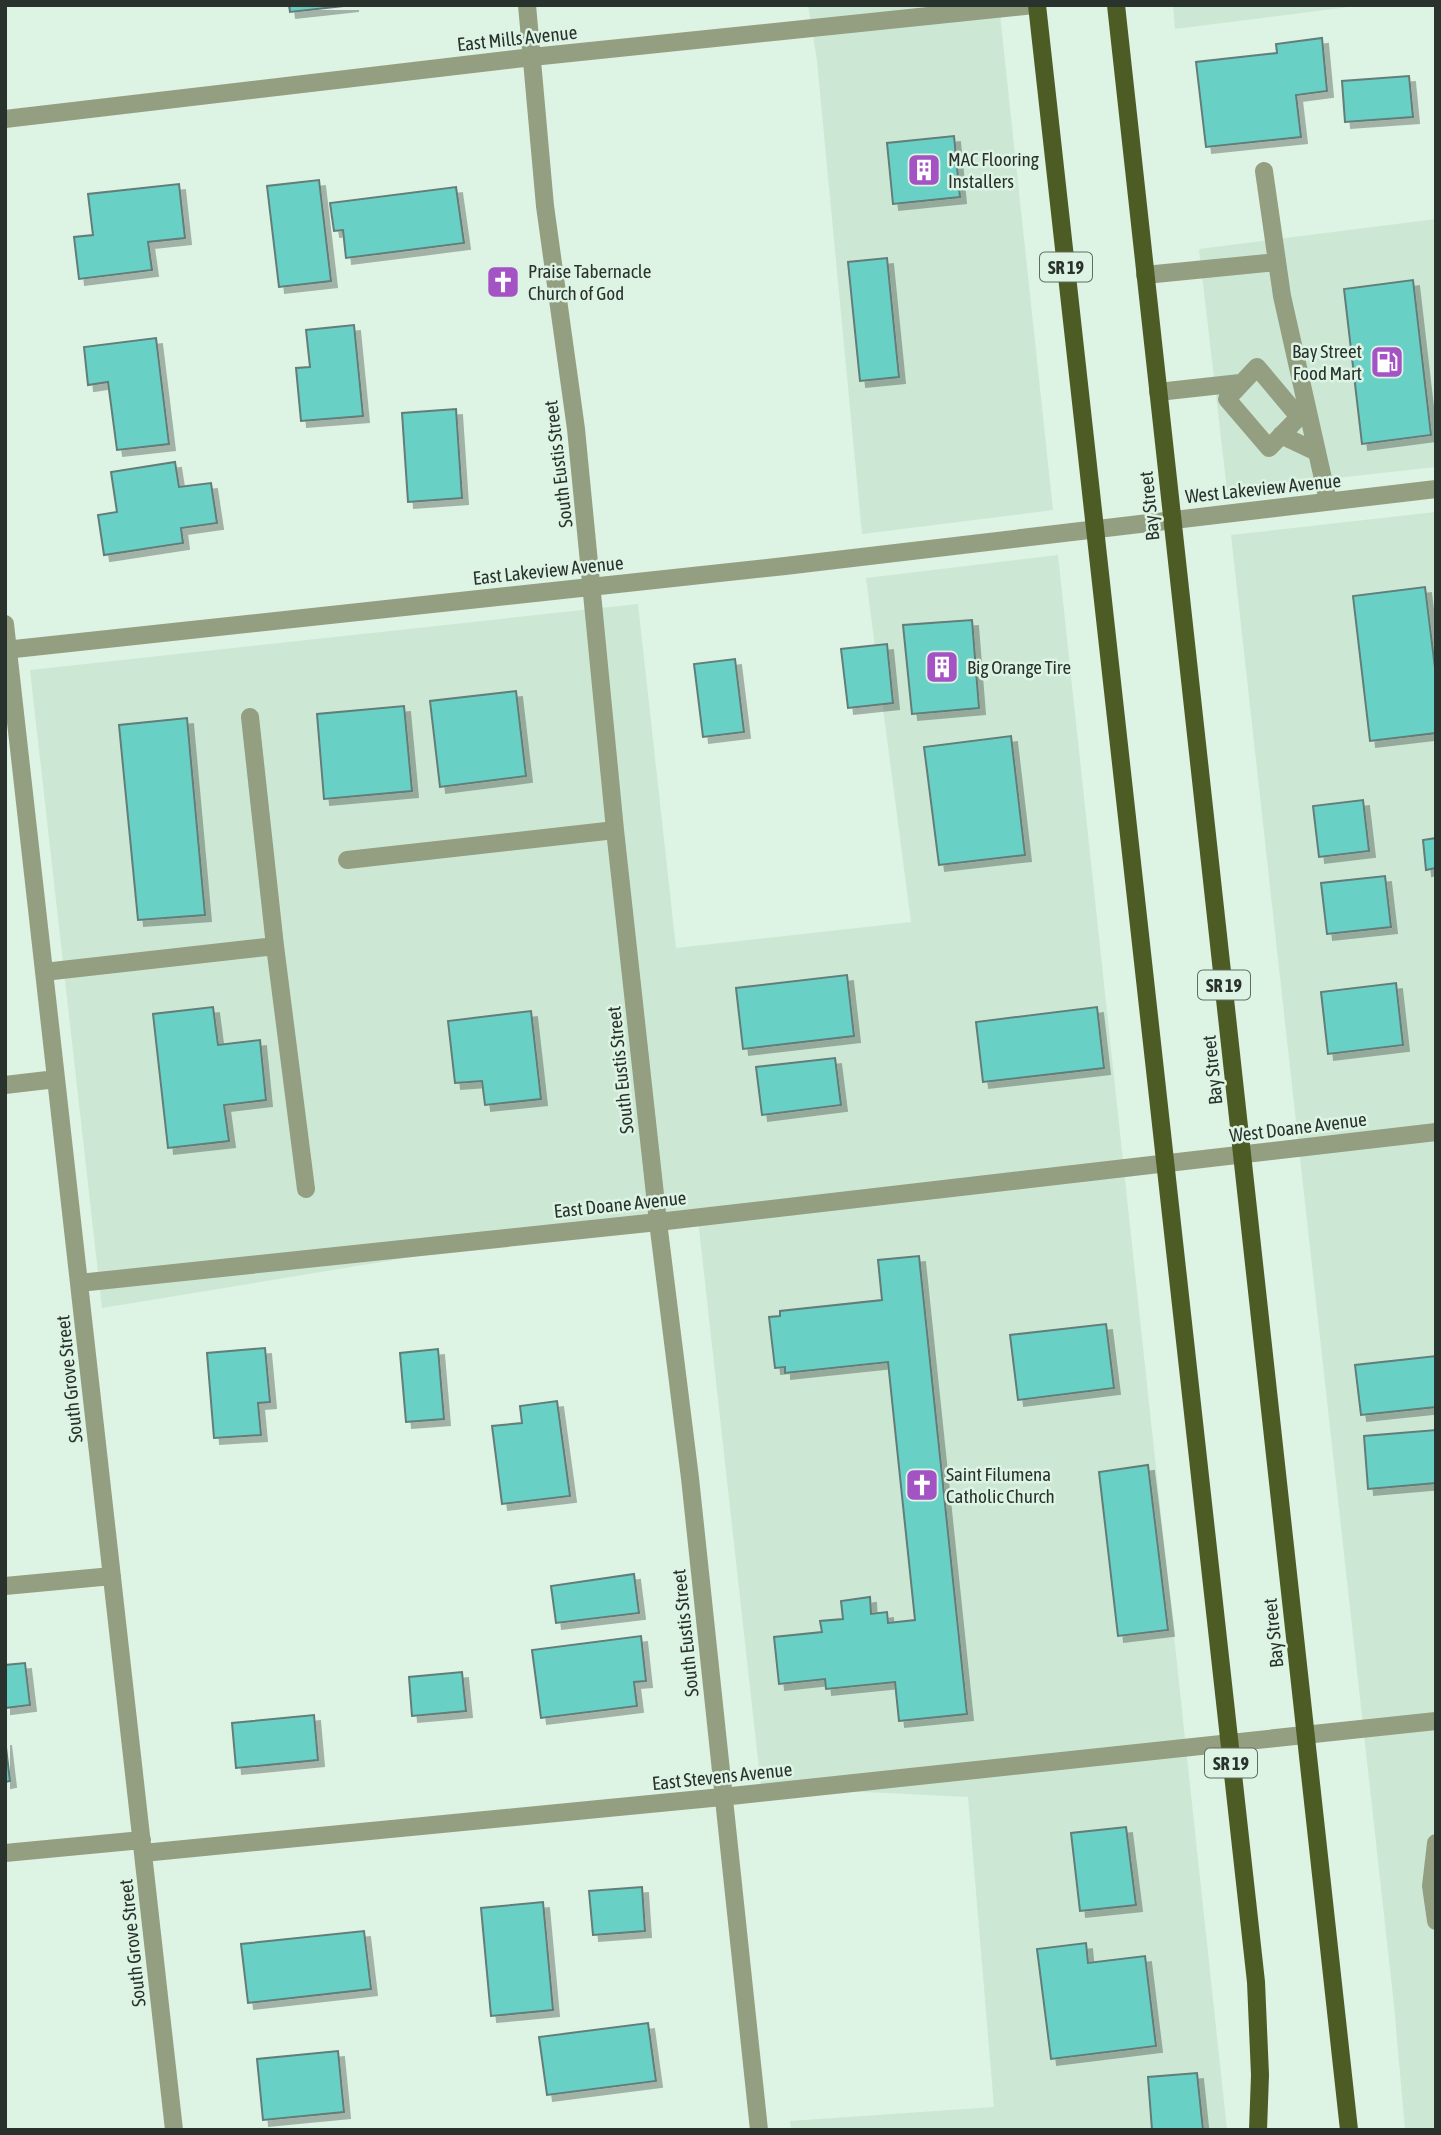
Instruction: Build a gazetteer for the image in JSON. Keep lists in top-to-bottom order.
{
  "streets": {
    "main road": ["SR 19", "Bay Street"],
    "street": [
      "East Mills Avenue",
      "South Eustis Street",
      "West Lakeview Avenue",
      "East Lakeview Avenue",
      "West Doane Avenue",
      "East Doane Avenue",
      "South Grove Street",
      "East Stevens Avenue"
    ]
  },
  "crossings": [
    ["East Mills Avenue", "SR 19"],
    ["East Mills Avenue", "South Eustis Street"],
    ["SR 19", "West Lakeview Avenue"],
    ["SR 19", "East Lakeview Avenue"],
    ["SR 19", "West Doane Avenue"],
    ["SR 19", "East Doane Avenue"],
    ["SR 19", "East Stevens Avenue"],
    ["South Eustis Street", "East Lakeview Avenue"],
    ["South Eustis Street", "East Doane Avenue"],
    ["South Eustis Street", "East Stevens Avenue"],
    ["West Lakeview Avenue", "Bay Street"],
    ["West Lakeview Avenue", "East Lakeview Avenue"],
    ["Bay Street", "West Doane Avenue"],
    ["Bay Street", "East Stevens Avenue"],
    ["East Lakeview Avenue", "South Grove Street"],
    ["West Doane Avenue", "East Doane Avenue"],
    ["East Doane Avenue", "South Grove Street"],
    ["South Grove Street", "East Stevens Avenue"]
  ],
  "places": {
    "building": ["MAC Flooring Installers", "Big Orange Tire"],
    "church": ["Praise Tabernacle Church of God", "Saint Filumena Catholic Church"],
    "fuel station": ["Bay Street Food Mart"]
  }
}
